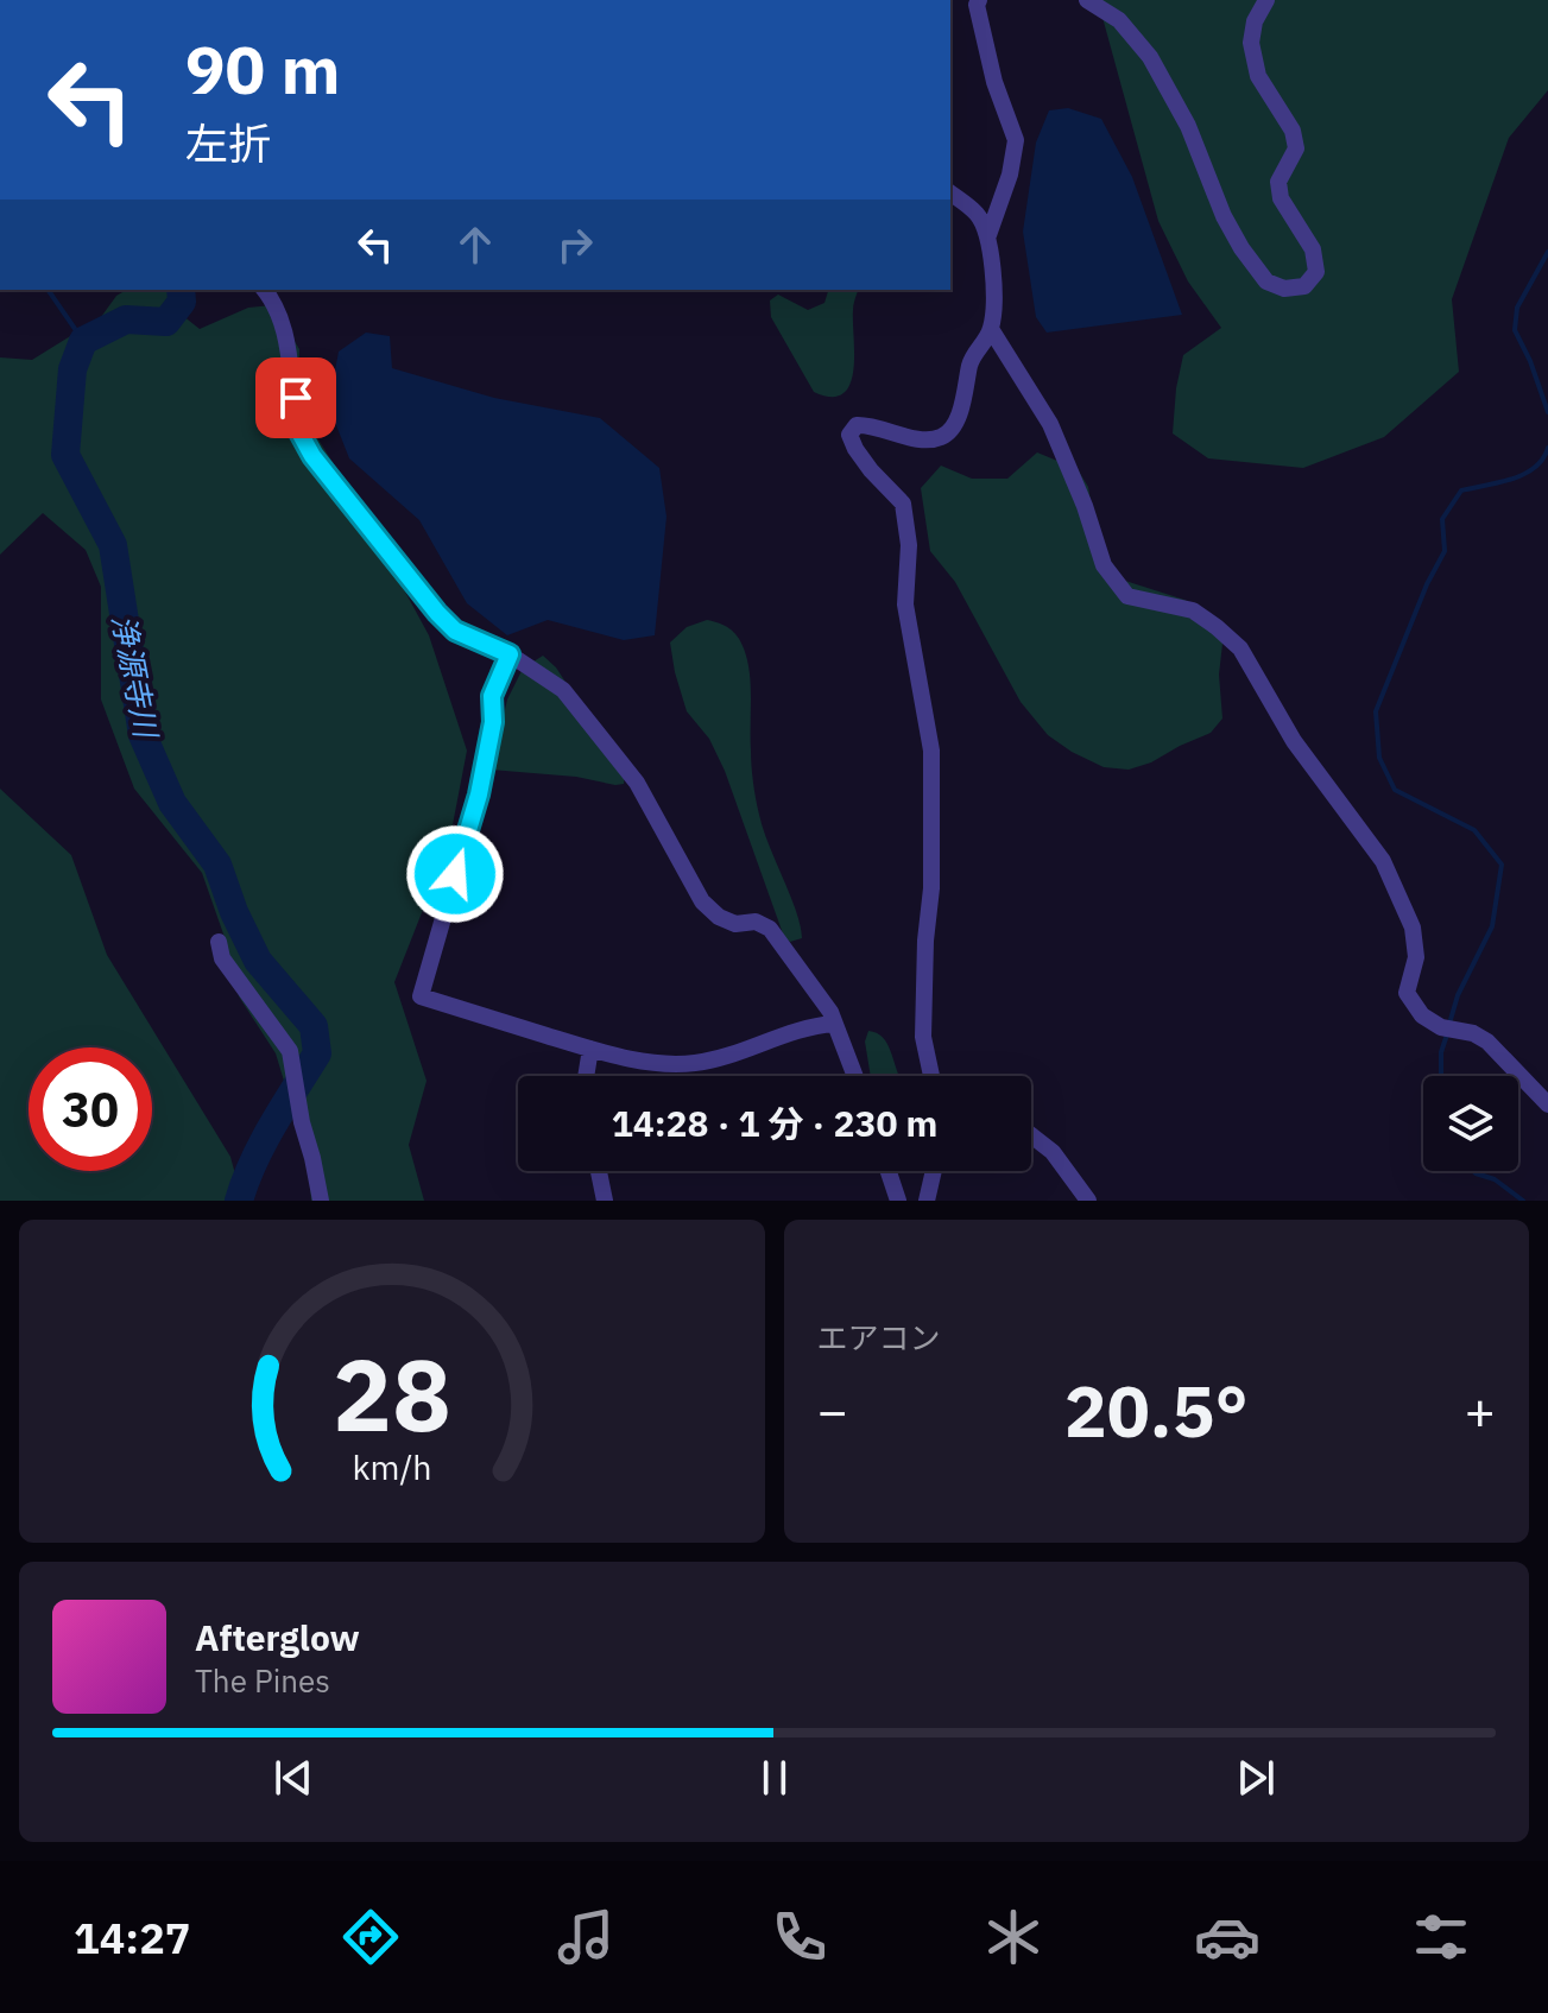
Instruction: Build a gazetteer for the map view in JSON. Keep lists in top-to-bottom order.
{
  "water": ["浄源寺川"],
  "page": {
    "turn": ["90 m", "左折"],
    "limit": "30",
    "trip": "14:28 · 1 分 · 230 m",
    "tile": "エアコン",
    "heat": ["−", "20.5°", "+"],
    "song": ["Afterglow", "The Pines"],
    "tabs": "14:27",
    "gauge": ["28", "km/h"]
  }
}
